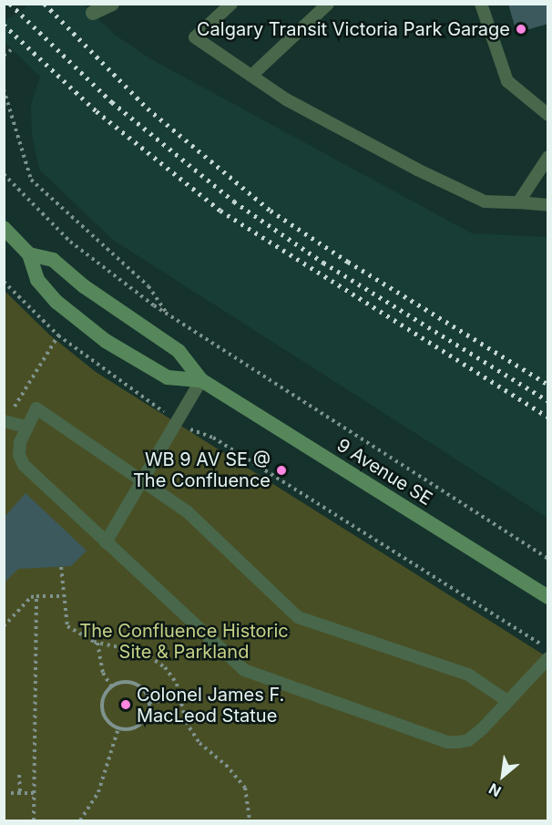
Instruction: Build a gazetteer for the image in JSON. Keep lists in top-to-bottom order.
{
  "streets": {
    "main road": ["9 Avenue SE"]
  },
  "parks": ["The Confluence Historic Site & Parkland"],
  "places": ["Calgary Transit Victoria Park Garage", "WB 9 AV SE @ The Confluence", "Colonel James F. MacLeod Statue"],
  "north": "bottom left"
}
